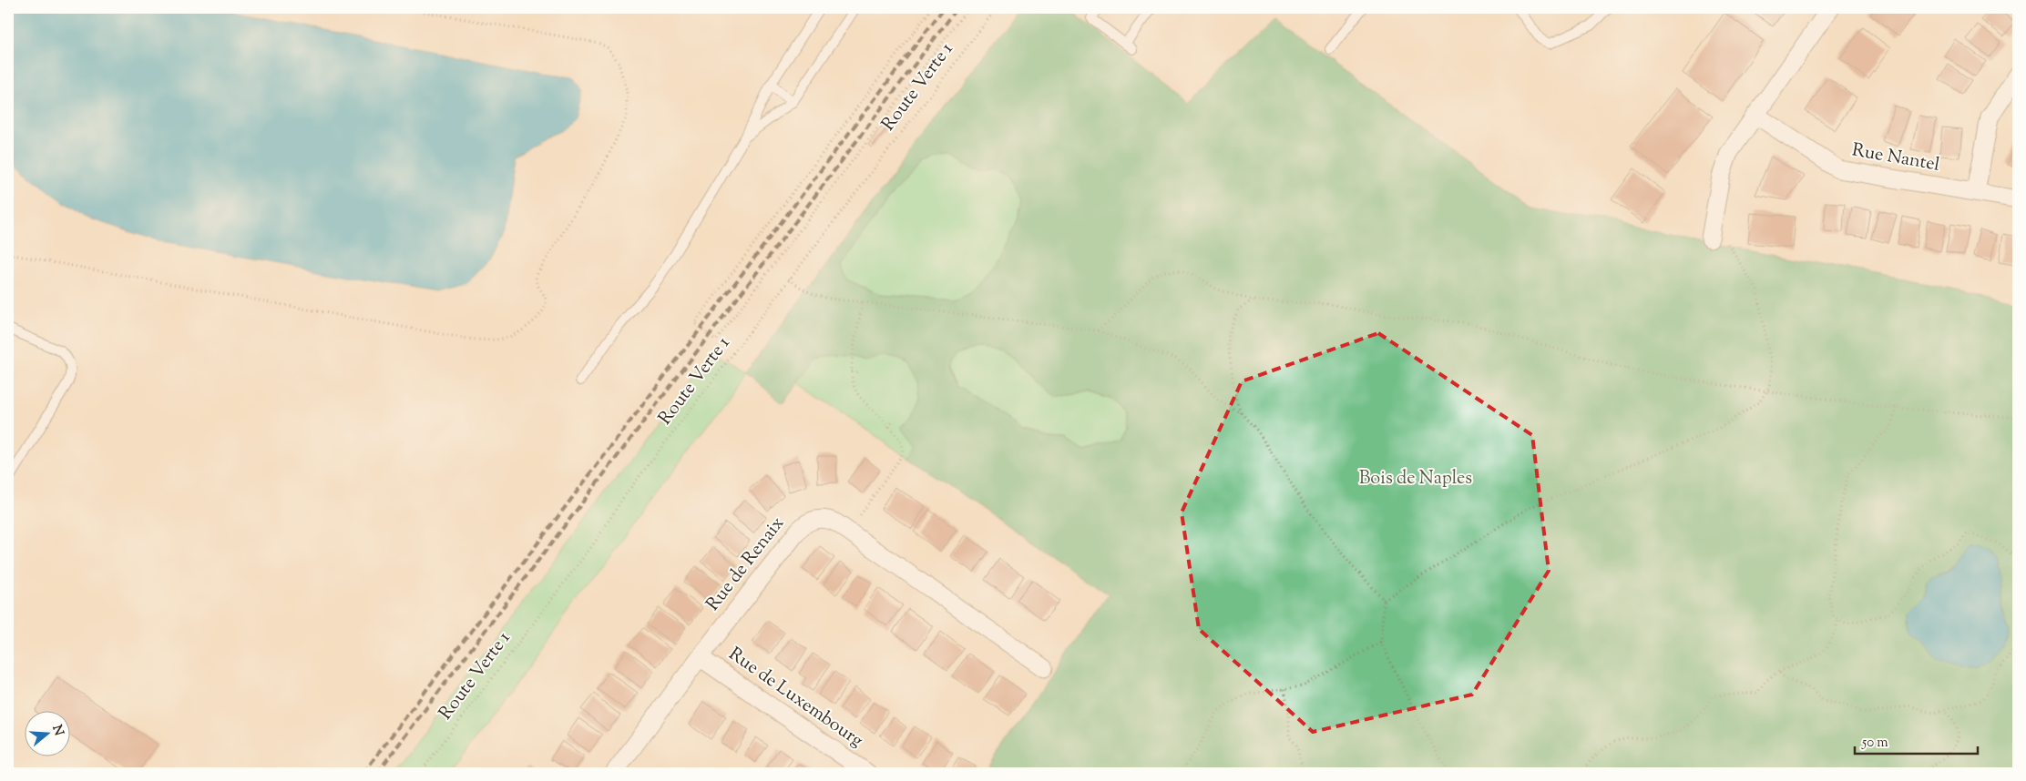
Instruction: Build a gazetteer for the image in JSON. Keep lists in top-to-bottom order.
{
  "streets": {
    "street": ["Rue Nantel", "Rue de Renaix", "Rue de Luxembourg"],
    "path": ["Route Verte 1"]
  },
  "crossings": [
    ["Rue de Renaix", "Rue de Luxembourg"]
  ],
  "parks": ["Bois de Naples"],
  "scale_bar": "50 m",
  "north": "right"
}
